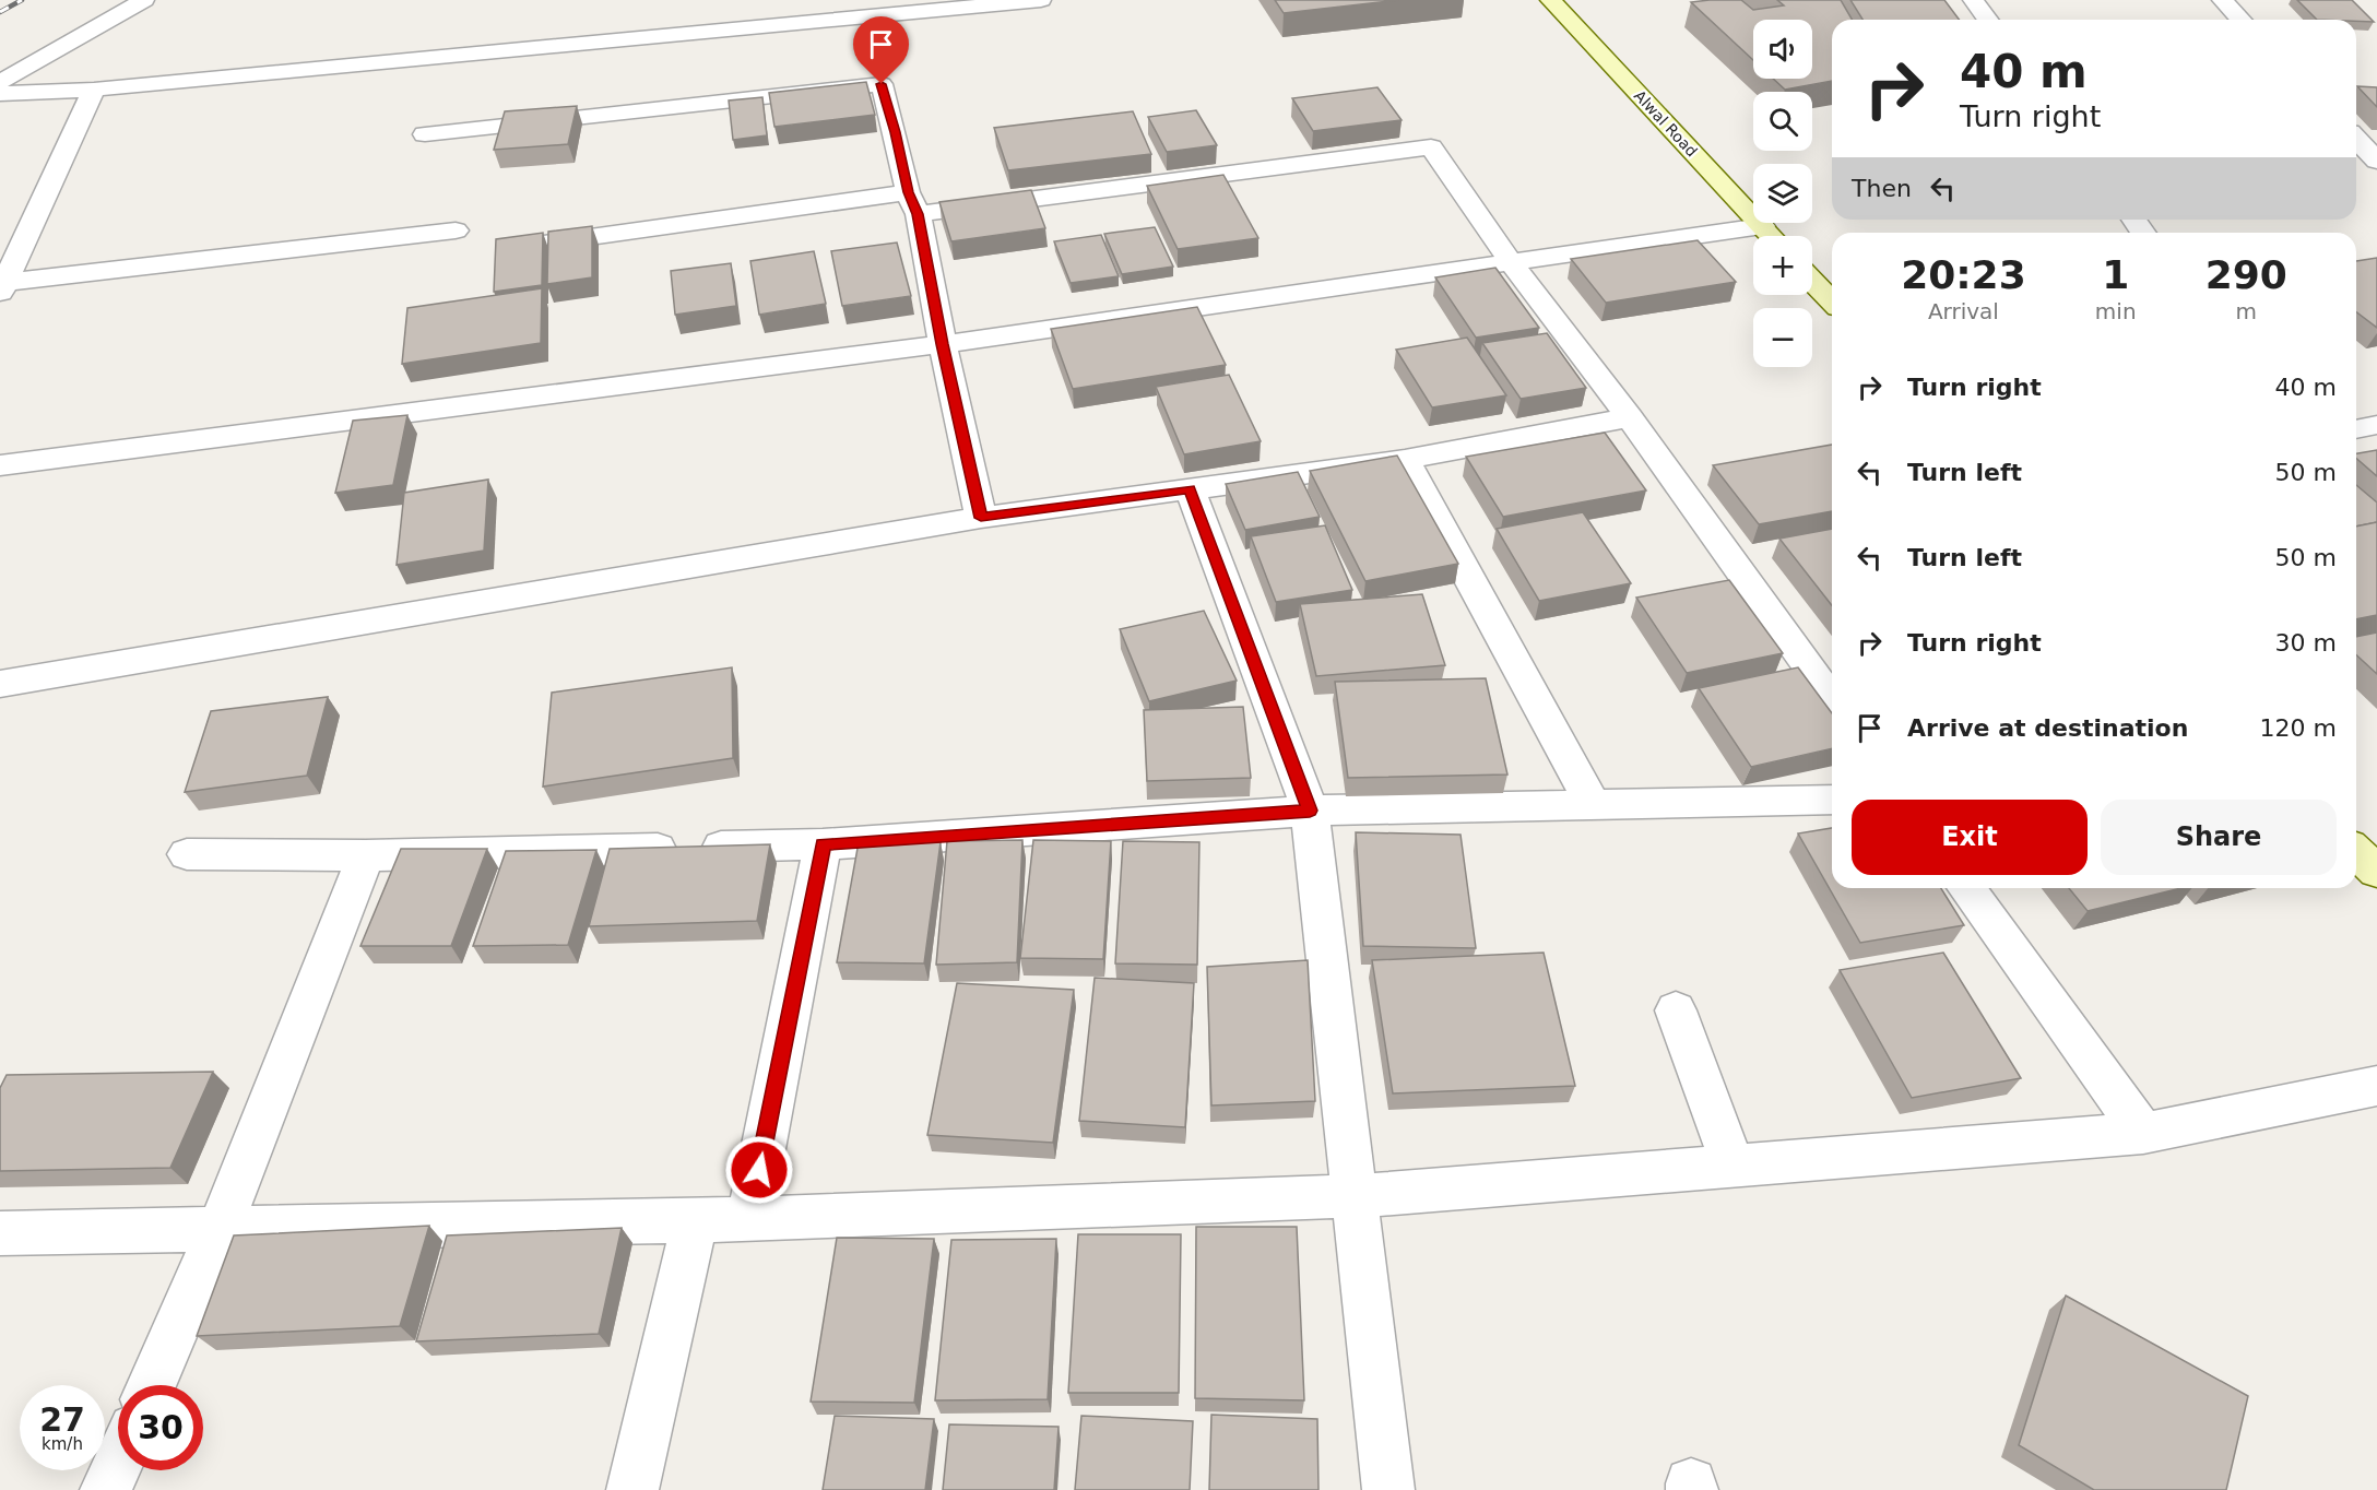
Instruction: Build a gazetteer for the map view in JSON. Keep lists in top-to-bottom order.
{
  "streets": {
    "main road": ["Alwal Road"]
  },
  "page": {
    "map_buttons": ["+", "−"],
    "turn": ["40 m", "Turn right"],
    "then": "Then",
    "eta": [
      "20:23",
      "Arrival",
      "1",
      "min",
      "290",
      "m"
    ],
    "list": [
      {
        "name": "Turn right",
        "value": "40 m"
      },
      {
        "name": "Turn left",
        "value": "50 m"
      },
      {
        "name": "Turn left",
        "value": "50 m"
      },
      {
        "name": "Turn right",
        "value": "30 m"
      },
      {
        "name": "Arrive at destination",
        "value": "120 m"
      }
    ],
    "buttons": ["Exit", "Share"],
    "speed": "27 km/h",
    "limit": "30"
  }
}
